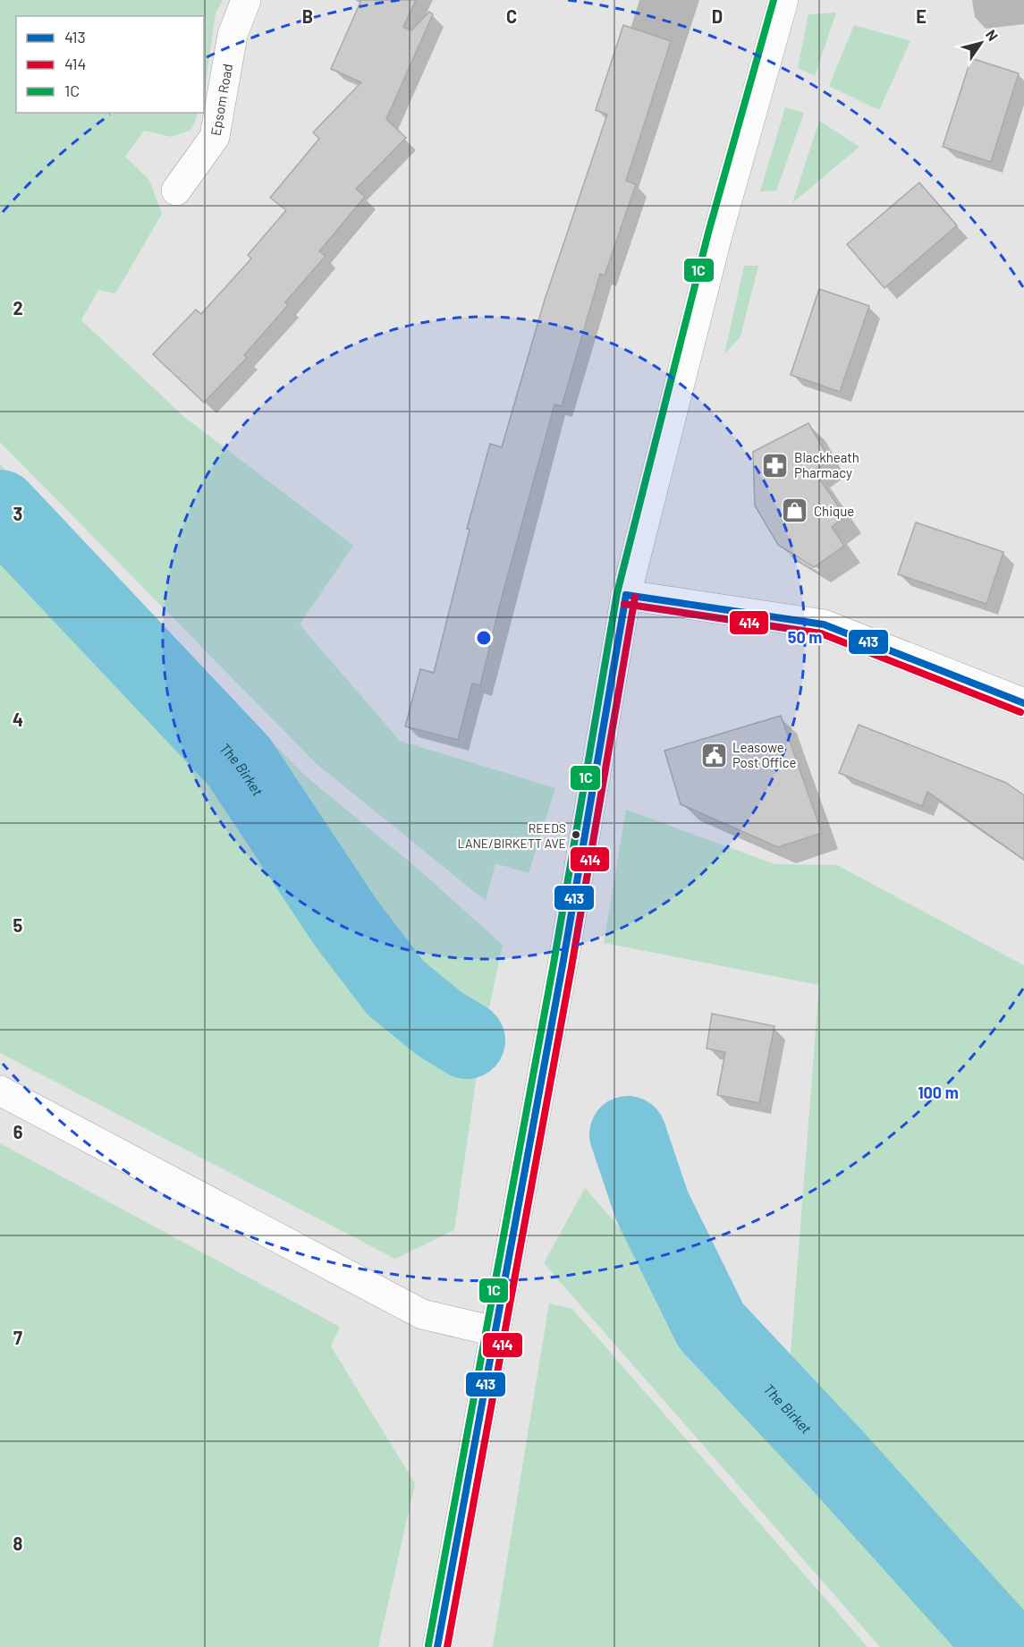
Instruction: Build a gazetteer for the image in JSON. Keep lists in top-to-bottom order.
{
  "streets": {
    "street": ["Epsom Road"]
  },
  "water": ["The Birket"],
  "places": {
    "pharmacy": ["Blackheath Pharmacy"],
    "shop": ["Chique"],
    "public building": ["Leasowe Post Office"],
    "other": ["REEDS LANE/BIRKETT AVE"]
  },
  "lines": ["transit line 1C", "transit line 413", "transit line 414"],
  "legend": ["413", "414", "1C"],
  "north": "top right",
  "grid": {
    "columns": [
      "B",
      "C",
      "D",
      "E"
    ],
    "rows": [
      "2",
      "3",
      "4",
      "5",
      "6",
      "7",
      "8"
    ]
  },
  "rings": ["50 m", "100 m"]
}
